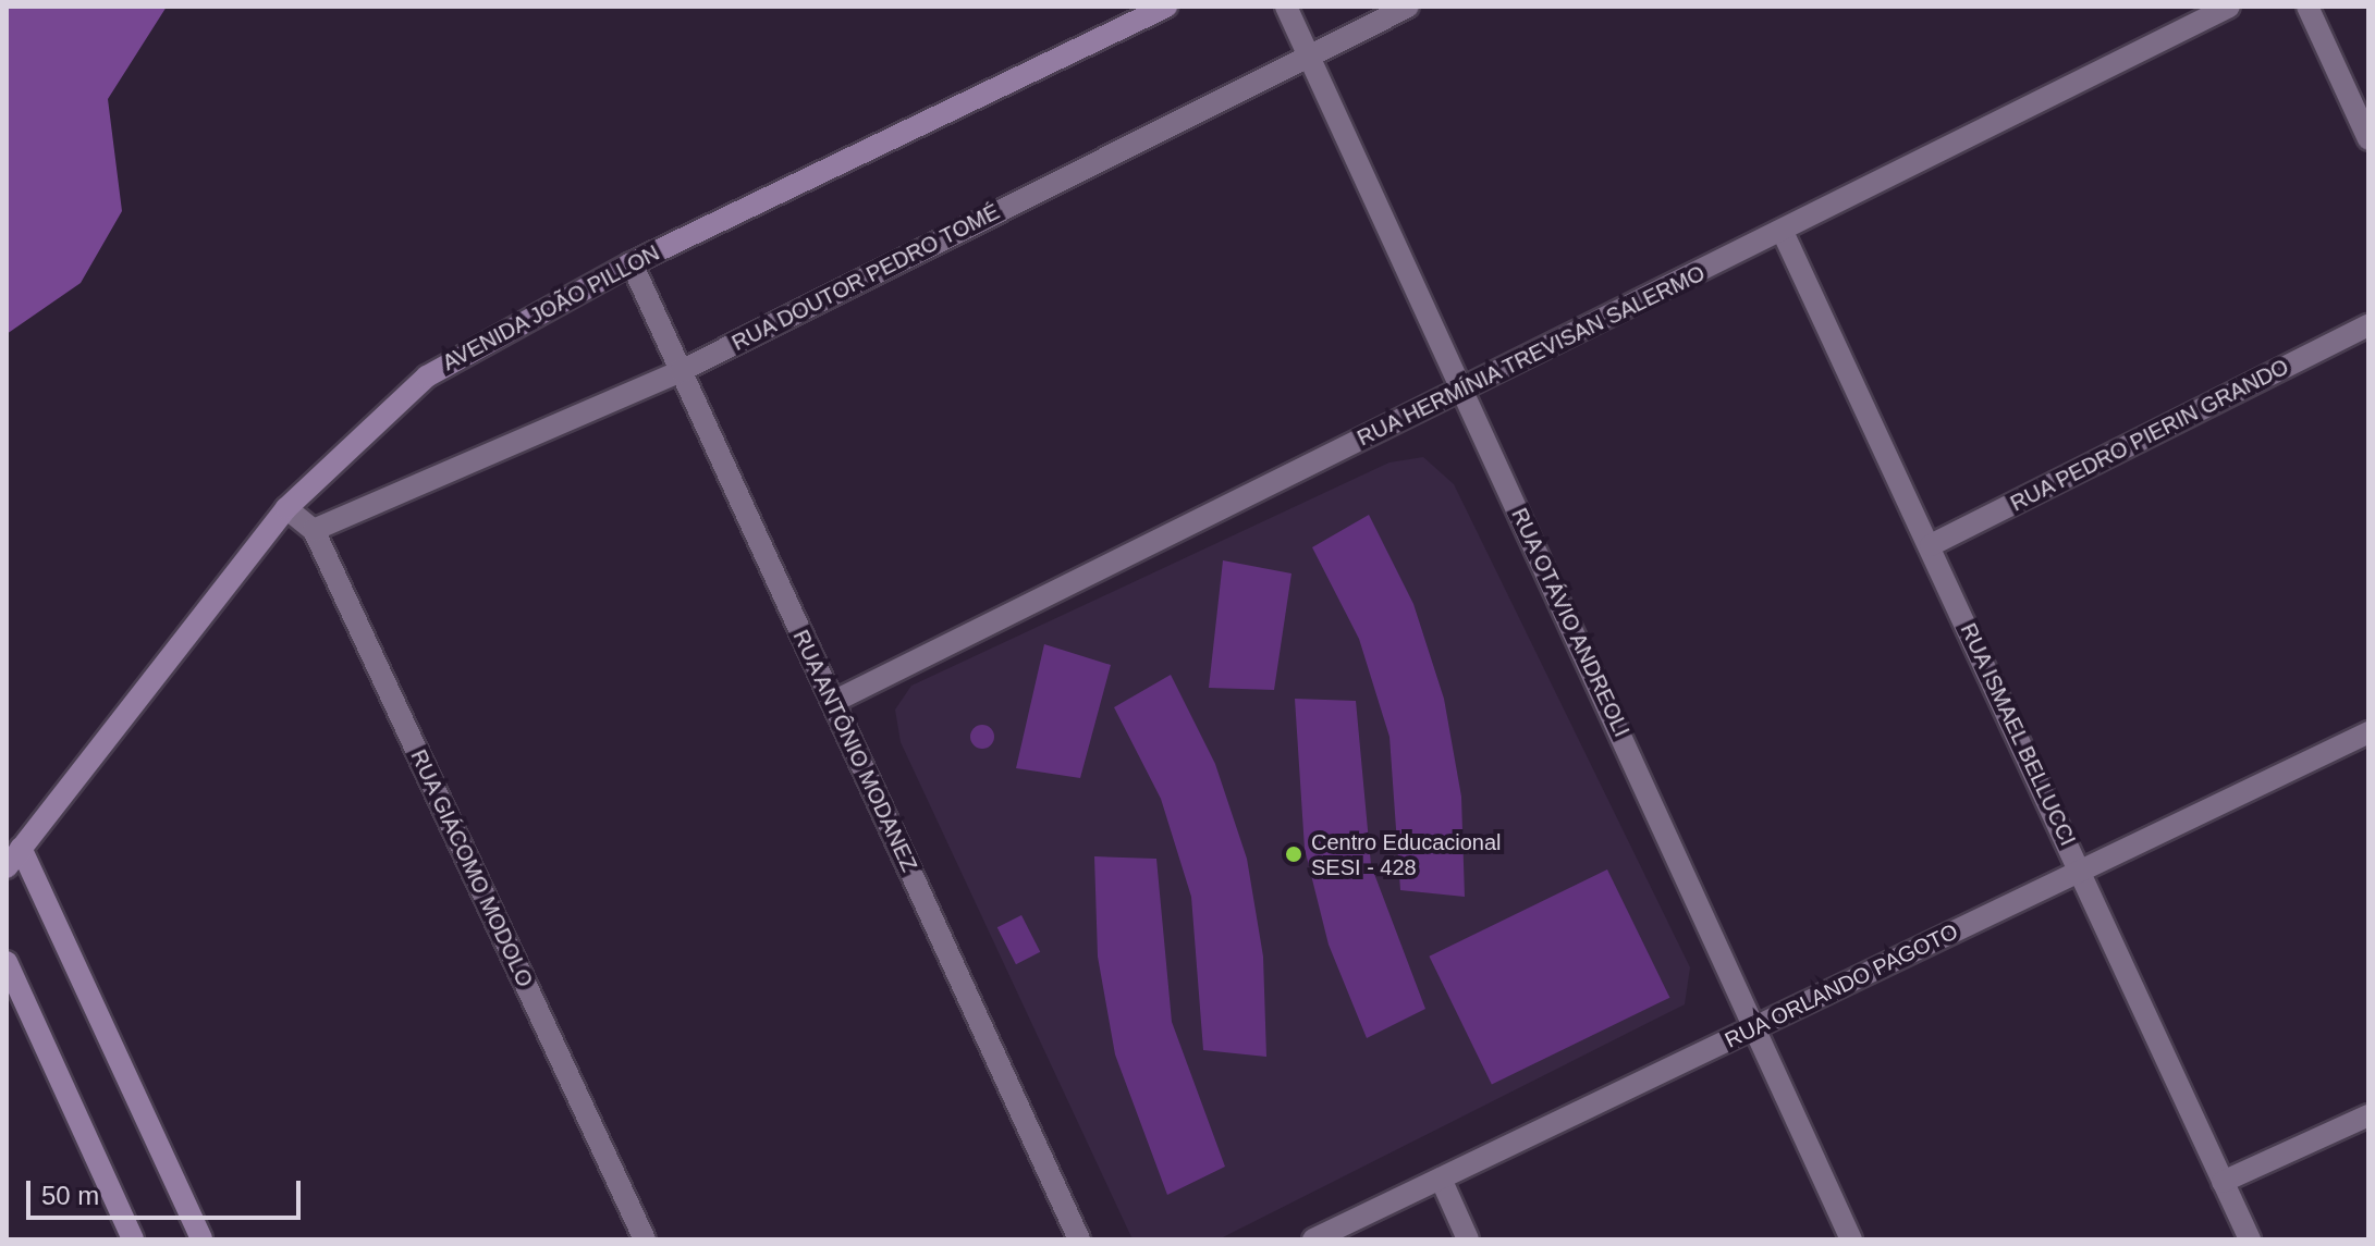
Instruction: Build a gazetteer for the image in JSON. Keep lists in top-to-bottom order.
{
  "streets": {
    "main road": ["AVENIDA JOÃO PILLON"],
    "street": [
      "RUA DOUTOR PEDRO TOMÉ",
      "RUA HERMÍNIA TREVISAN SALERMO",
      "RUA PEDRO PIERIN GRANDO",
      "RUA OTÁVIO ANDREOLI",
      "RUA ISMAEL BELLUCCI",
      "RUA ANTÔNIO MODANEZ",
      "RUA GIÁCOMO MODOLO",
      "RUA ORLANDO PAGOTO"
    ]
  },
  "crossings": [
    ["RUA DOUTOR PEDRO TOMÉ", "RUA OTÁVIO ANDREOLI"],
    ["RUA DOUTOR PEDRO TOMÉ", "RUA ANTÔNIO MODANEZ"],
    ["RUA DOUTOR PEDRO TOMÉ", "RUA GIÁCOMO MODOLO"],
    ["AVENIDA JOÃO PILLON", "RUA ANTÔNIO MODANEZ"],
    ["AVENIDA JOÃO PILLON", "RUA GIÁCOMO MODOLO"],
    ["RUA HERMÍNIA TREVISAN SALERMO", "RUA OTÁVIO ANDREOLI"],
    ["RUA HERMÍNIA TREVISAN SALERMO", "RUA ISMAEL BELLUCCI"],
    ["RUA HERMÍNIA TREVISAN SALERMO", "RUA ANTÔNIO MODANEZ"],
    ["RUA PEDRO PIERIN GRANDO", "RUA ISMAEL BELLUCCI"],
    ["RUA OTÁVIO ANDREOLI", "RUA ORLANDO PAGOTO"],
    ["RUA ISMAEL BELLUCCI", "RUA ORLANDO PAGOTO"]
  ],
  "places": ["Centro Educacional SESI - 428"],
  "scale_bar": "50 m"
}
